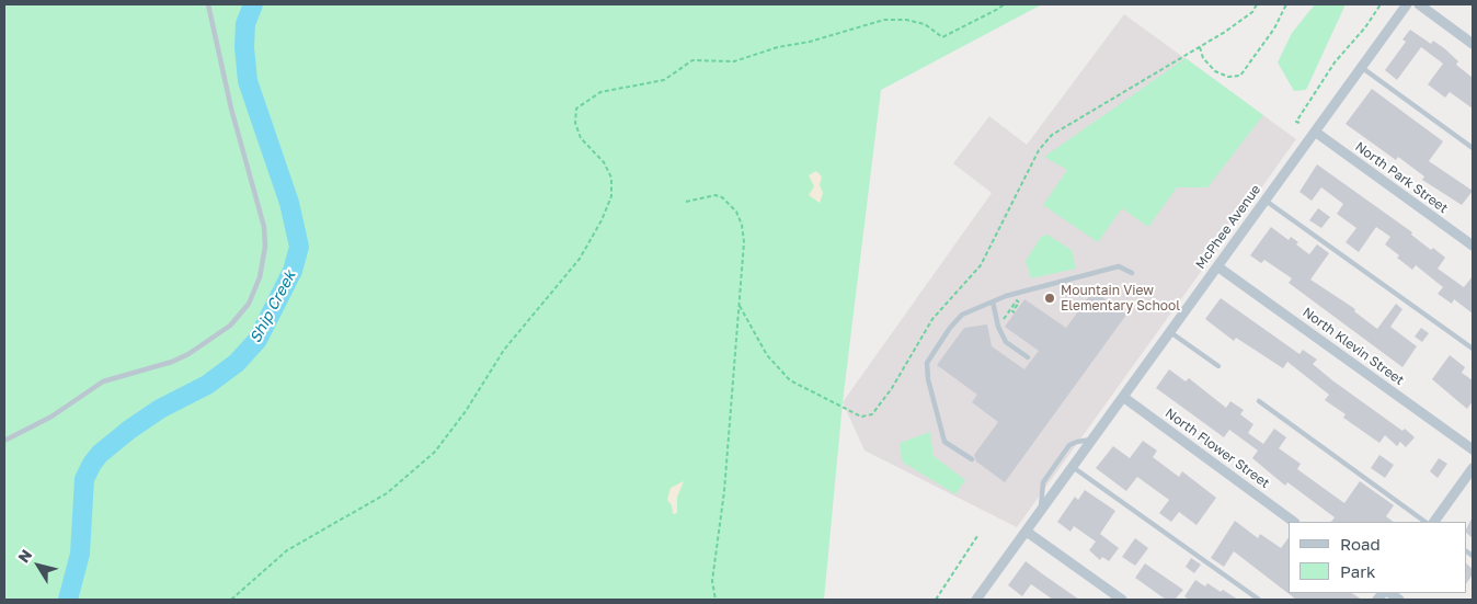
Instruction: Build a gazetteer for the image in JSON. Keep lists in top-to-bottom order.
{
  "streets": {
    "street": [
      "North Park Street",
      "McPhee Avenue",
      "North Klevin Street",
      "North Flower Street"
    ]
  },
  "crossings": [
    ["North Park Street", "McPhee Avenue"],
    ["McPhee Avenue", "North Klevin Street"],
    ["McPhee Avenue", "North Flower Street"]
  ],
  "water": ["Ship Creek"],
  "places": ["Mountain View Elementary School"],
  "legend": ["Road", "Park"],
  "north": "top left"
}
